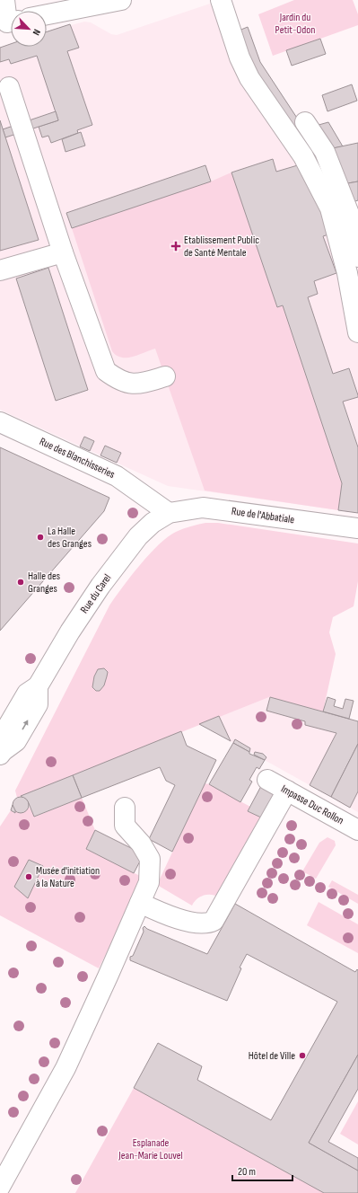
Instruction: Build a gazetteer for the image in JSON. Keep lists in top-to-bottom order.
{
  "streets": {
    "street": [
      "Rue des Blanchisseries",
      "Rue de l'Abbatiale",
      "Rue du Carel",
      "Impasse Duc Rollon"
    ]
  },
  "crossings": [
    ["Rue des Blanchisseries", "Rue de l'Abbatiale"],
    ["Rue des Blanchisseries", "Rue du Carel"],
    ["Rue de l'Abbatiale", "Rue du Carel"]
  ],
  "parks": ["Jardin du Petit-Odon", "Esplanade Jean-Marie Louvel"],
  "places": {
    "health": ["Etablissement Public de Santé Mentale"],
    "other": [
      "La Halle des Granges",
      "Halle des Granges",
      "Musée d'initiation à la Nature",
      "Hôtel de Ville"
    ]
  },
  "scale_bar": "20 m",
  "north": "bottom right"
}
